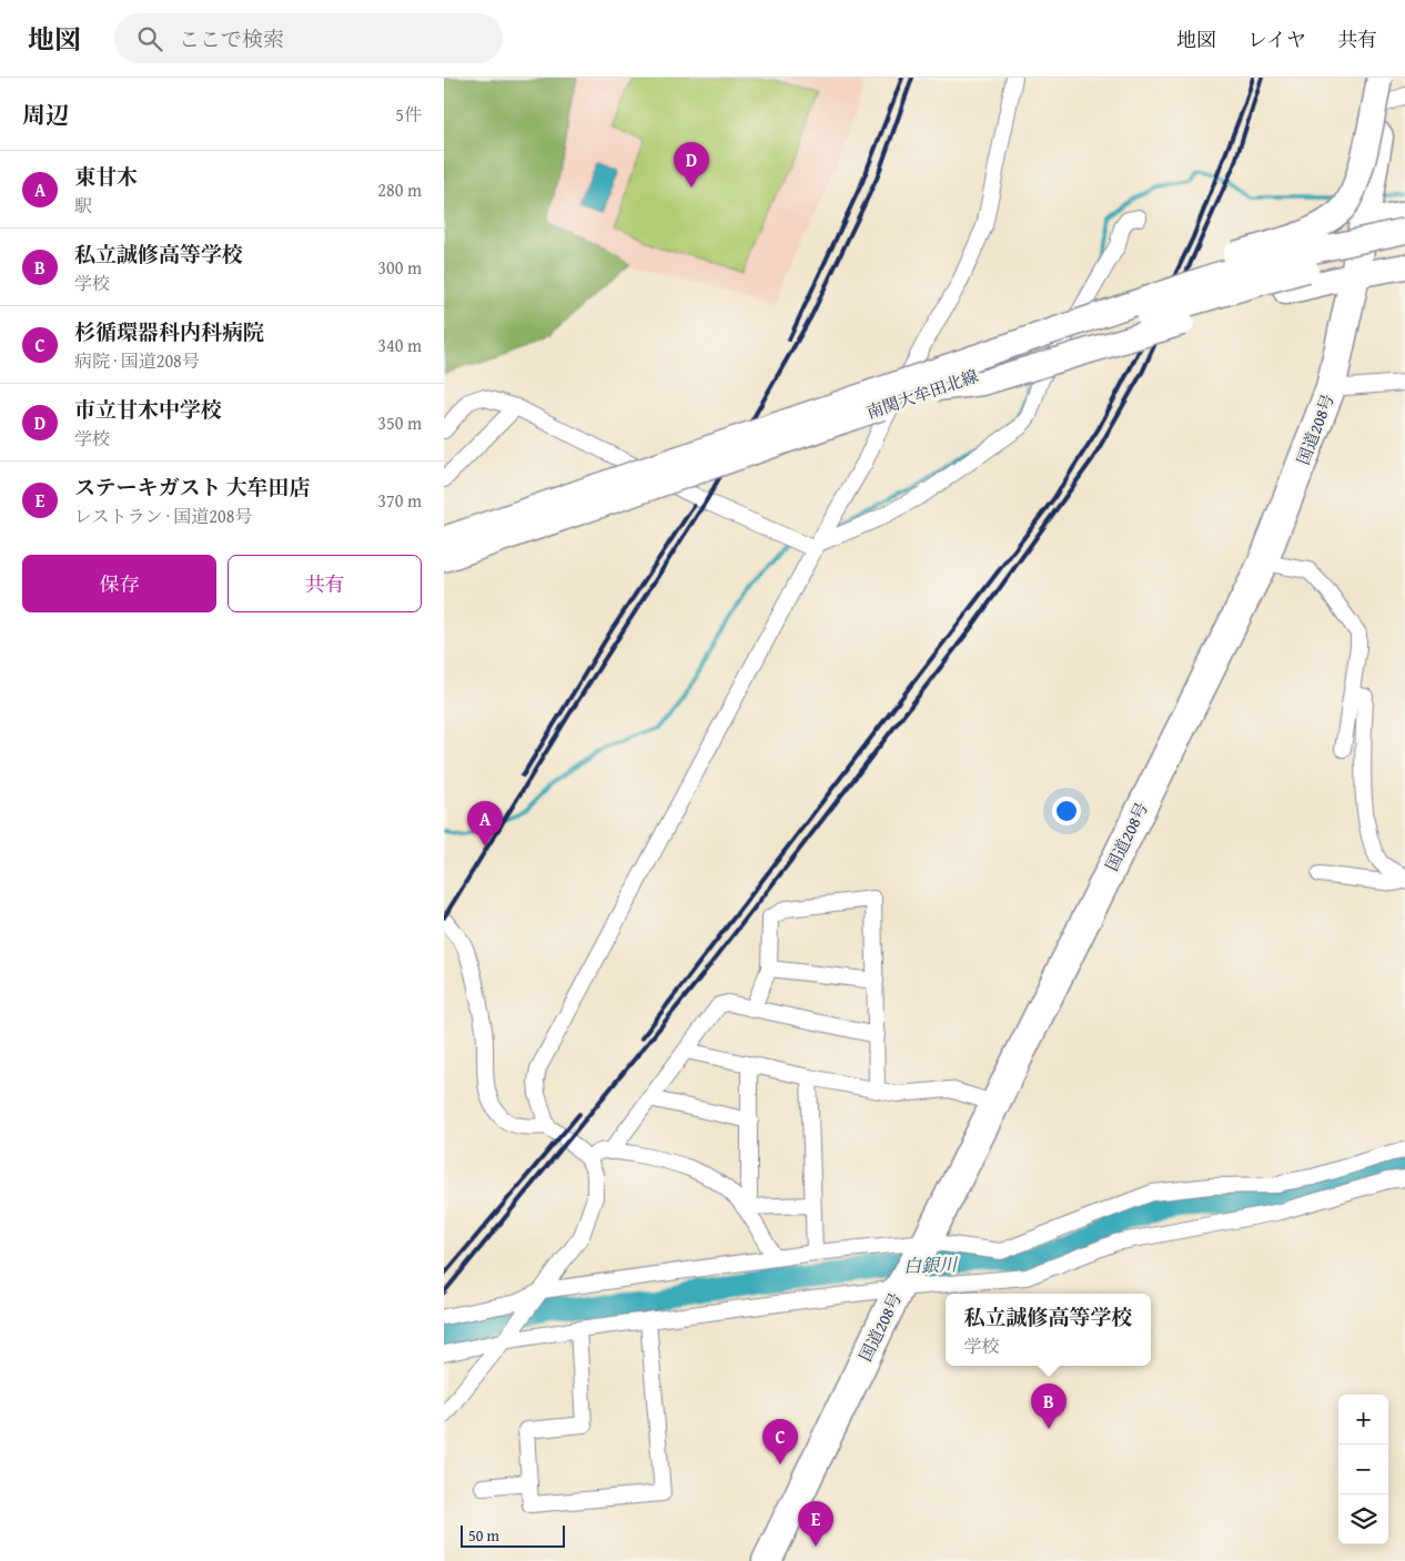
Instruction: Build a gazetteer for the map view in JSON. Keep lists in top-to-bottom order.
{
  "streets": {
    "highway": ["国道208号"],
    "main road": ["南関大牟田北線"]
  },
  "water": ["白銀川"],
  "scale_bar": "50 m",
  "page": {
    "header": "地図",
    "search": "ここで検索",
    "nav": ["地図", "レイヤ", "共有"],
    "heading": ["周辺", "5件"],
    "pins": [
      "D",
      "A",
      "B",
      "C",
      "E"
    ],
    "list": [
      {
        "mark": "A",
        "name": "東甘木",
        "note": "駅",
        "value": "280 m"
      },
      {
        "mark": "B",
        "name": "私立誠修高等学校",
        "note": "学校",
        "value": "300 m"
      },
      {
        "mark": "C",
        "name": "杉循環器科内科病院",
        "note": "病院 · 国道208号",
        "value": "340 m"
      },
      {
        "mark": "D",
        "name": "市立甘木中学校",
        "note": "学校",
        "value": "350 m"
      },
      {
        "mark": "E",
        "name": "ステーキガスト 大牟田店",
        "note": "レストラン · 国道208号",
        "value": "370 m"
      }
    ],
    "buttons": ["保存", "共有"],
    "popup": ["私立誠修高等学校", "学校"],
    "map_buttons": ["+", "−"],
    "scale": "50 m"
  }
}
